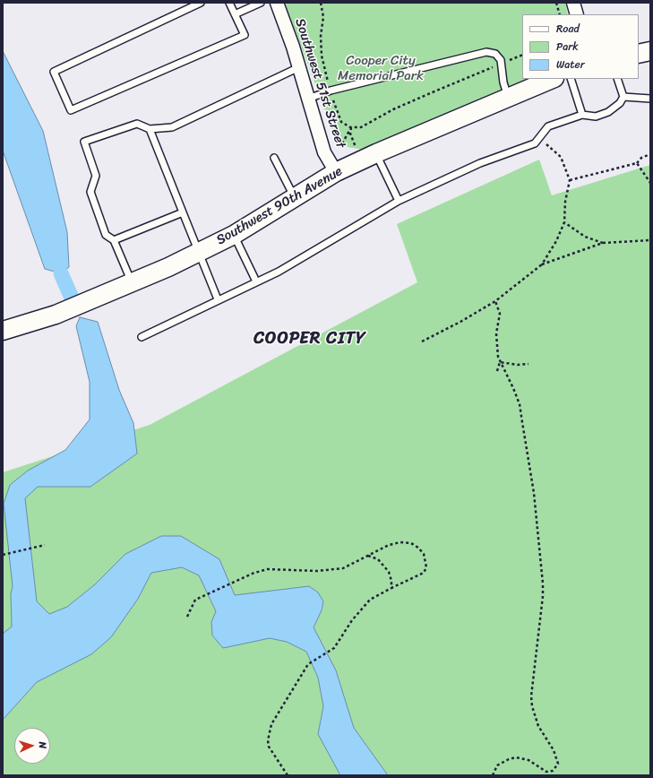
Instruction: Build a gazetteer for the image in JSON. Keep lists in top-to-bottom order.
{
  "streets": {
    "street": ["Southwest 51st Street", "Southwest 90th Avenue"]
  },
  "crossings": [
    ["Southwest 51st Street", "Southwest 90th Avenue"]
  ],
  "districts": ["COOPER CITY"],
  "parks": ["Cooper City Memorial Park"],
  "legend": ["Road", "Park", "Water"],
  "north": "right"
}
